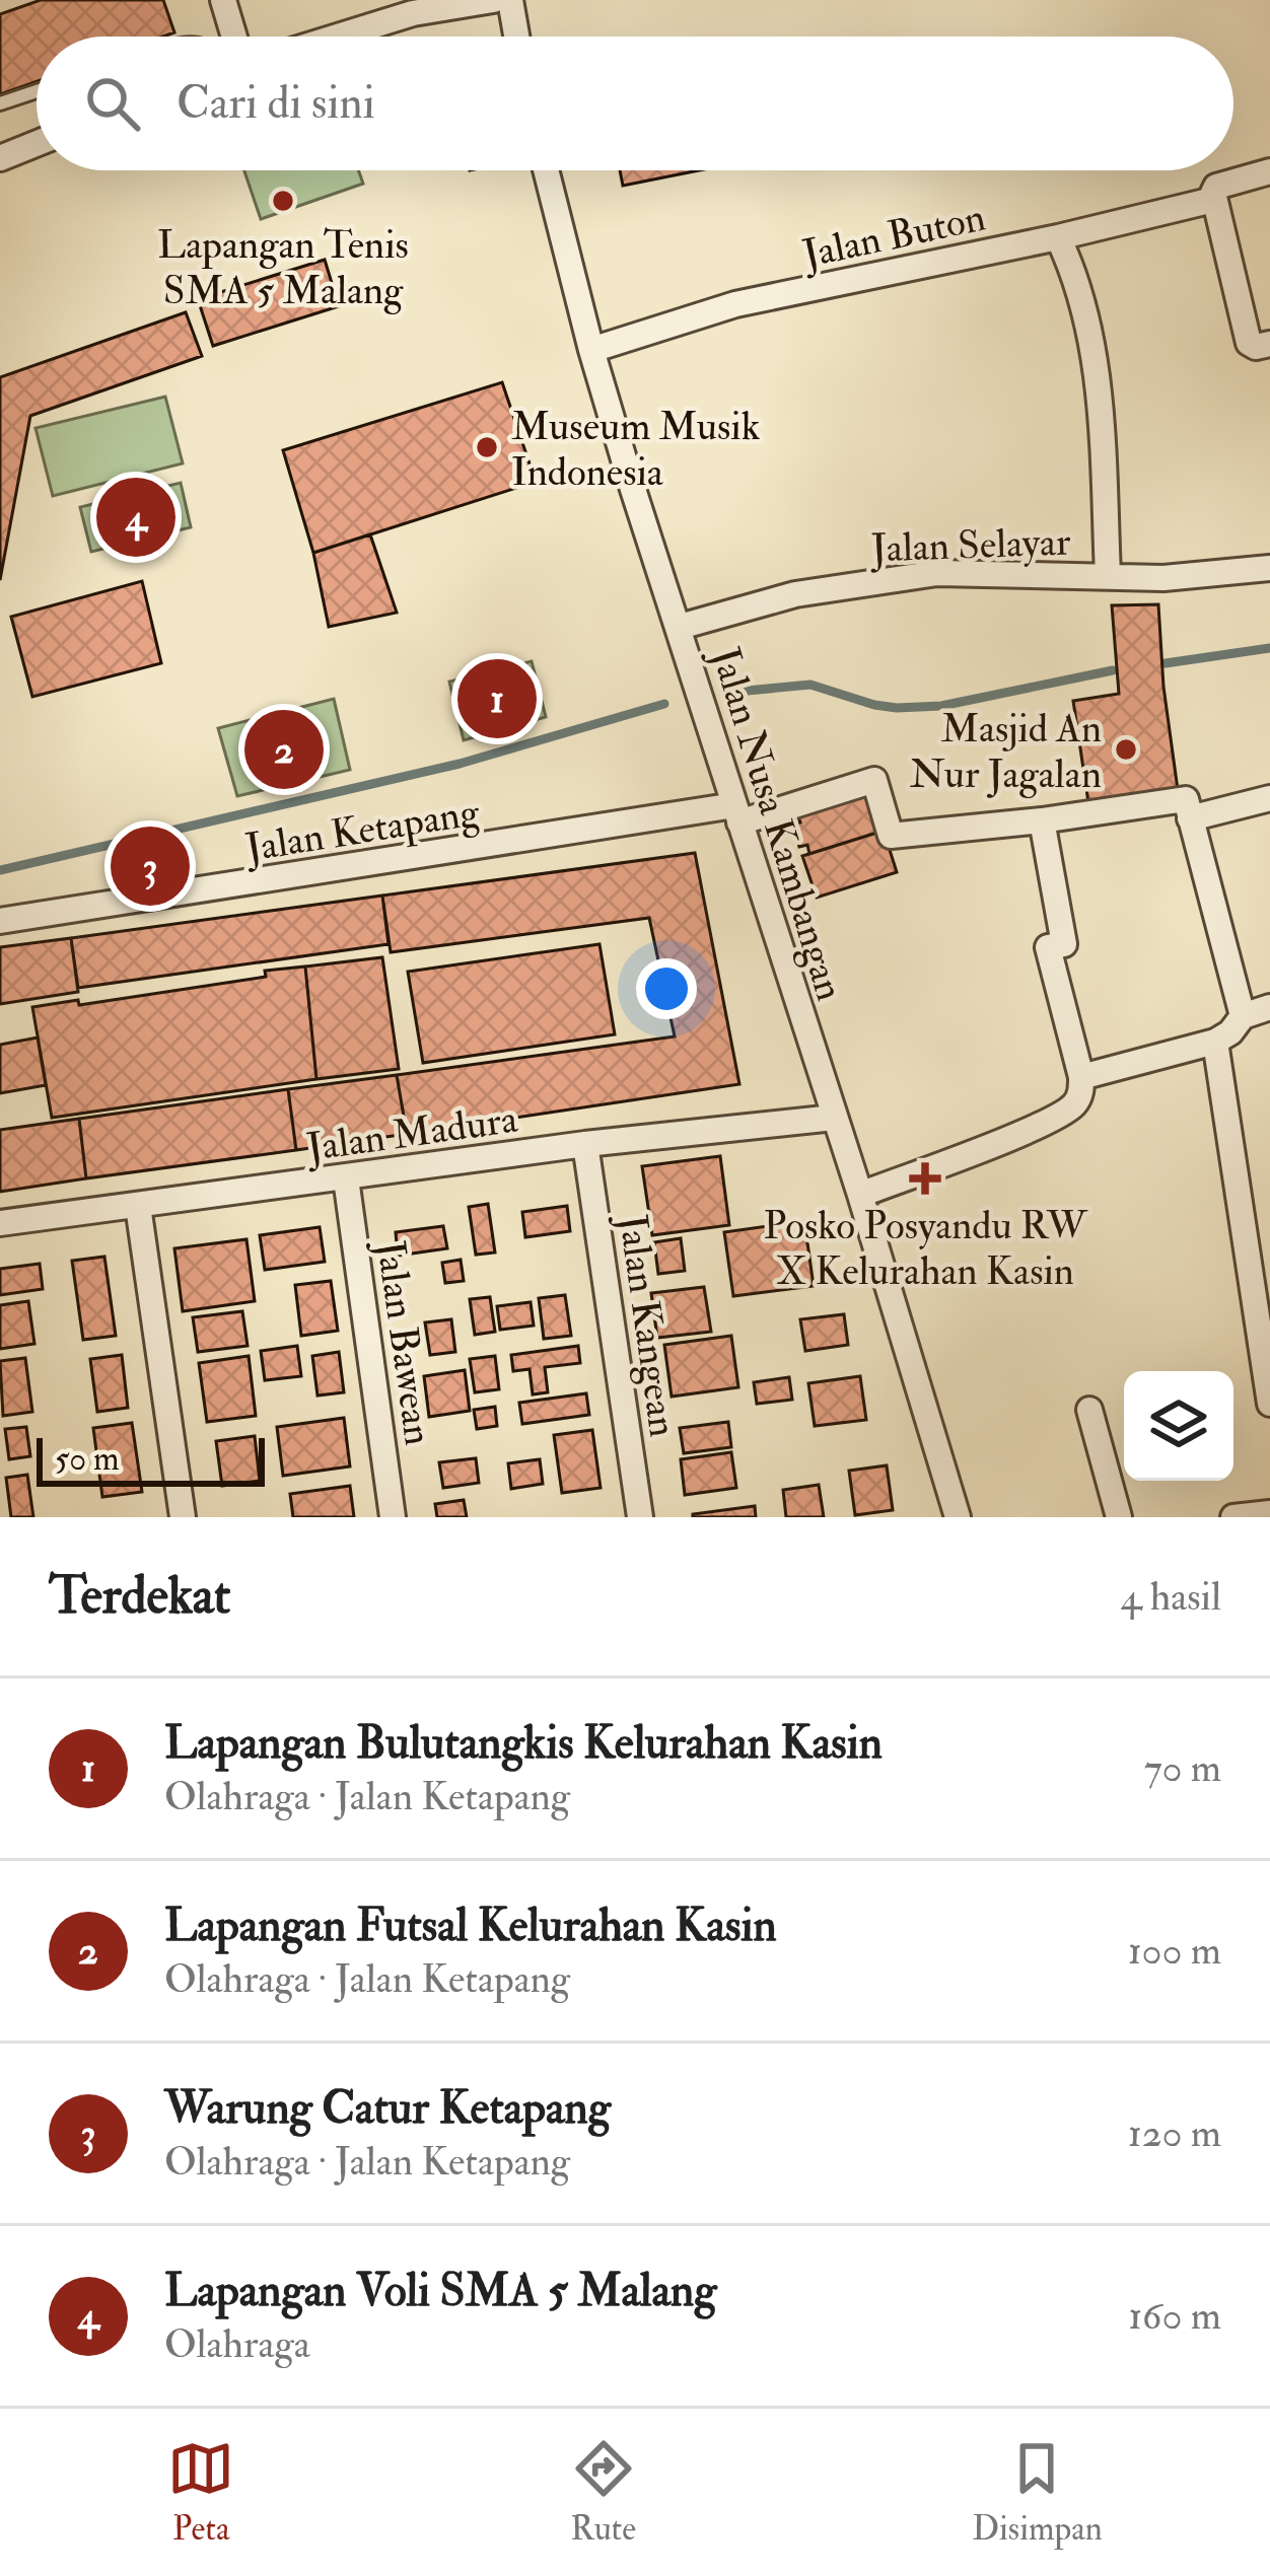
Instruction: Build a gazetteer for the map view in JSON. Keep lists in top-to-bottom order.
{
  "streets": {
    "street": [
      "Jalan Buton",
      "Jalan Selayar",
      "Jalan Nusa Kambangan",
      "Jalan Ketapang",
      "Jalan Madura",
      "Jalan Kangean",
      "Jalan Bawean"
    ]
  },
  "crossings": [
    ["Jalan Buton", "Jalan Nusa Kambangan"],
    ["Jalan Selayar", "Jalan Nusa Kambangan"],
    ["Jalan Nusa Kambangan", "Jalan Ketapang"],
    ["Jalan Nusa Kambangan", "Jalan Madura"],
    ["Jalan Madura", "Jalan Kangean"],
    ["Jalan Madura", "Jalan Bawean"]
  ],
  "places": {
    "other": ["Lapangan Tenis SMA 5 Malang", "Museum Musik Indonesia", "Masjid An Nur Jagalan"],
    "health": ["Posko Posyandu RW X Kelurahan Kasin"]
  },
  "scale_bar": "50 m",
  "page": {
    "search": "Cari di sini",
    "pins": [
      "4",
      "1",
      "2",
      "3"
    ],
    "scale": "50 m",
    "heading": ["Terdekat", "4 hasil"],
    "list": [
      {
        "mark": "1",
        "name": "Lapangan Bulutangkis Kelurahan Kasin",
        "note": "Olahraga · Jalan Ketapang",
        "value": "70 m"
      },
      {
        "mark": "2",
        "name": "Lapangan Futsal Kelurahan Kasin",
        "note": "Olahraga · Jalan Ketapang",
        "value": "100 m"
      },
      {
        "mark": "3",
        "name": "Warung Catur Ketapang",
        "note": "Olahraga · Jalan Ketapang",
        "value": "120 m"
      },
      {
        "mark": "4",
        "name": "Lapangan Voli SMA 5 Malang",
        "note": "Olahraga",
        "value": "160 m"
      }
    ],
    "nav": ["Peta", "Rute", "Disimpan"]
  }
}
